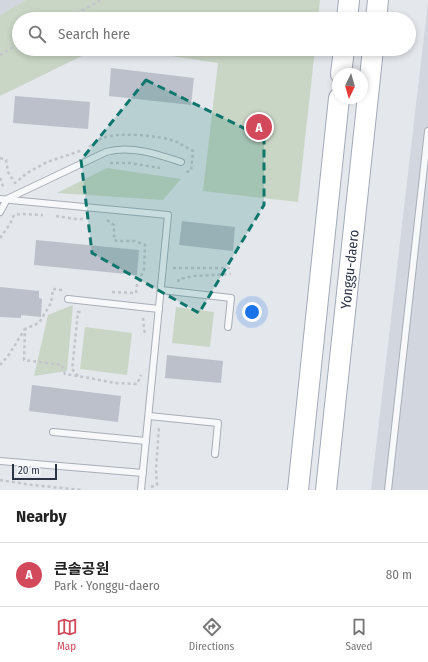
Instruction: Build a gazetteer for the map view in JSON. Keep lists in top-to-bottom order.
{
  "streets": {
    "main road": ["Yonggu-daero"]
  },
  "scale_bar": "20 m",
  "north": "bottom",
  "page": {
    "search": "Search here",
    "pins": "A",
    "scale": "20 m",
    "heading": "Nearby",
    "list": [
      {
        "mark": "A",
        "name": "큰솔공원",
        "note": "Park · Yonggu-daero",
        "value": "80 m"
      }
    ],
    "nav": ["Map", "Directions", "Saved"]
  }
}
